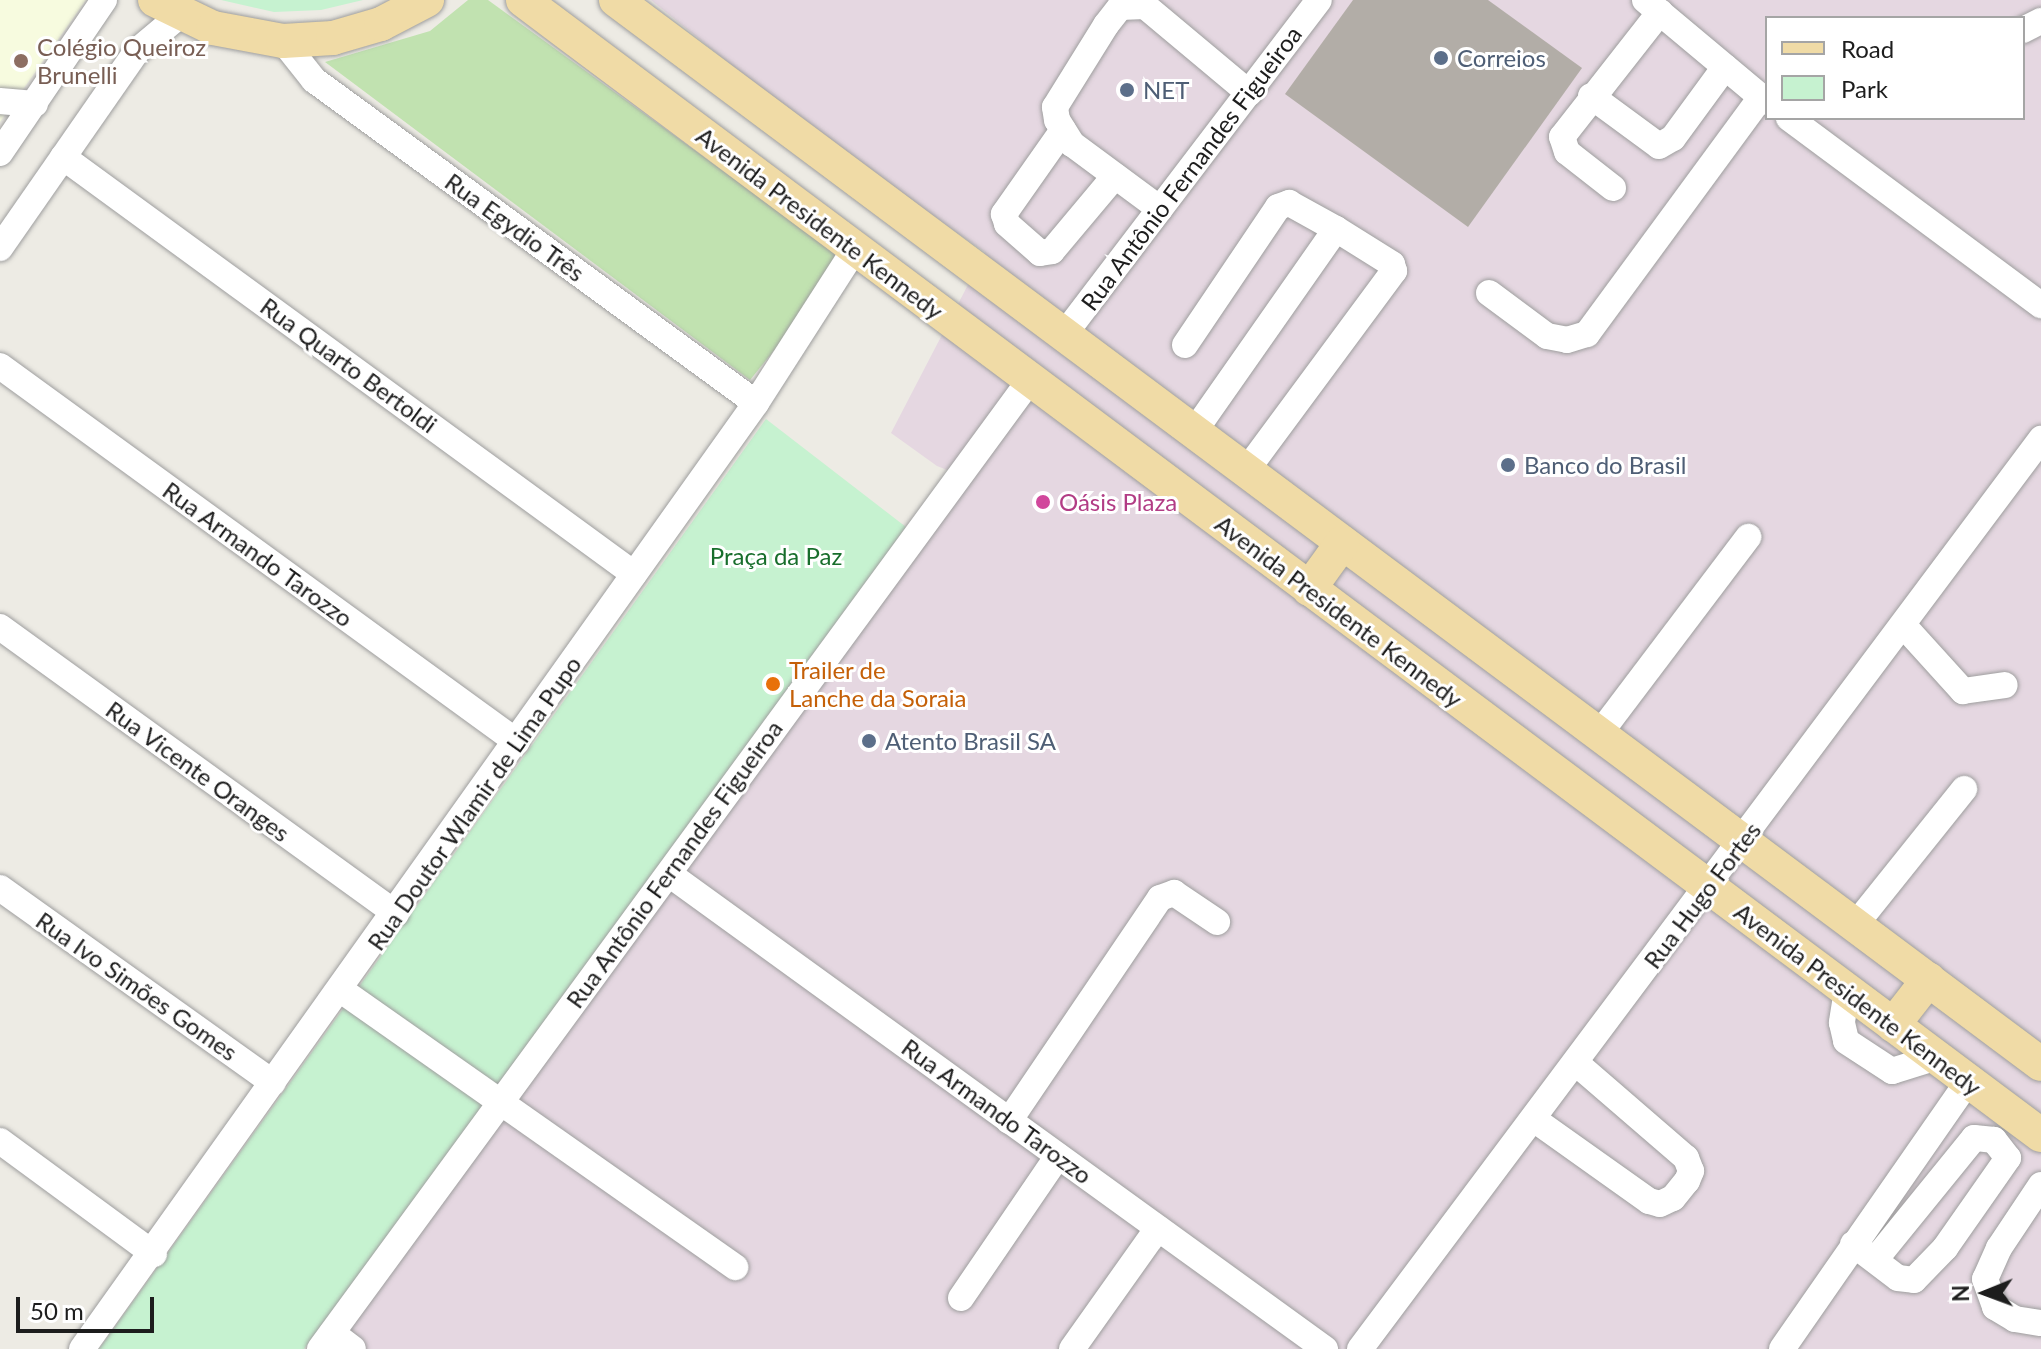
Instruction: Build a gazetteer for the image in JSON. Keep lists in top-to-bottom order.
{
  "streets": {
    "main road": ["Avenida Presidente Kennedy"],
    "street": [
      "Rua Antônio Fernandes Figueiroa",
      "Rua Egydio Três",
      "Rua Quarto Bertoldi",
      "Rua Armando Tarozzo",
      "Rua Vicente Oranges",
      "Rua Doutor Wlamir de Lima Pupo",
      "Rua Hugo Fortes",
      "Rua Ivo Simões Gomes"
    ]
  },
  "crossings": [
    ["Rua Antônio Fernandes Figueiroa", "Avenida Presidente Kennedy"],
    ["Rua Antônio Fernandes Figueiroa", "Rua Armando Tarozzo"],
    ["Avenida Presidente Kennedy", "Rua Doutor Wlamir de Lima Pupo"],
    ["Avenida Presidente Kennedy", "Rua Hugo Fortes"],
    ["Rua Egydio Três", "Rua Doutor Wlamir de Lima Pupo"],
    ["Rua Quarto Bertoldi", "Rua Doutor Wlamir de Lima Pupo"],
    ["Rua Armando Tarozzo", "Rua Doutor Wlamir de Lima Pupo"],
    ["Rua Vicente Oranges", "Rua Doutor Wlamir de Lima Pupo"],
    ["Rua Doutor Wlamir de Lima Pupo", "Rua Ivo Simões Gomes"]
  ],
  "parks": ["Praça da Paz"],
  "places": [
    "Correios",
    "Colégio Queiroz Brunelli",
    "NET",
    "Banco do Brasil",
    "Oásis Plaza",
    "Trailer de Lanche da Soraia",
    "Atento Brasil SA"
  ],
  "legend": ["Road", "Park"],
  "scale_bar": "50 m",
  "north": "left"
}
